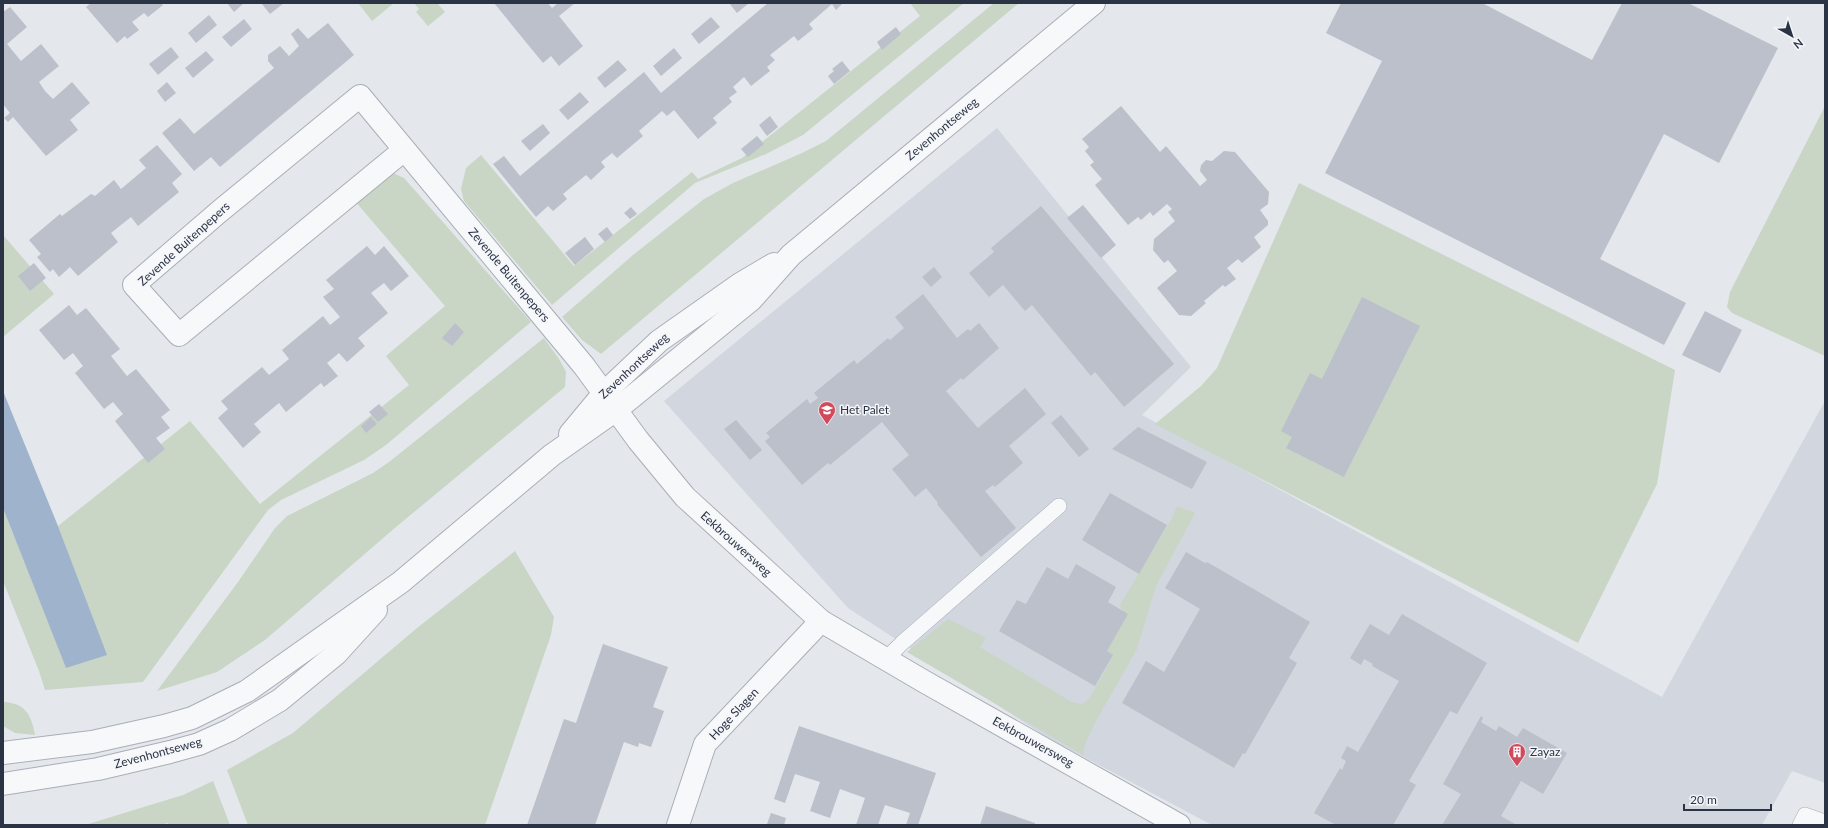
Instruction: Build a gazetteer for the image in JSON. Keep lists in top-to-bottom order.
{
  "streets": {
    "street": [
      "Zevenhontseweg",
      "Zevende Buitenpepers",
      "Eekbrouwersweg",
      "Hoge Slagen"
    ]
  },
  "crossings": [
    ["Zevenhontseweg", "Zevende Buitenpepers"],
    ["Zevenhontseweg", "Eekbrouwersweg"],
    ["Zevende Buitenpepers", "Eekbrouwersweg"],
    ["Eekbrouwersweg", "Hoge Slagen"]
  ],
  "places": {
    "school or university": ["Het Palet"],
    "building": ["Zayaz"]
  },
  "scale_bar": "20 m",
  "north": "bottom right"
}
